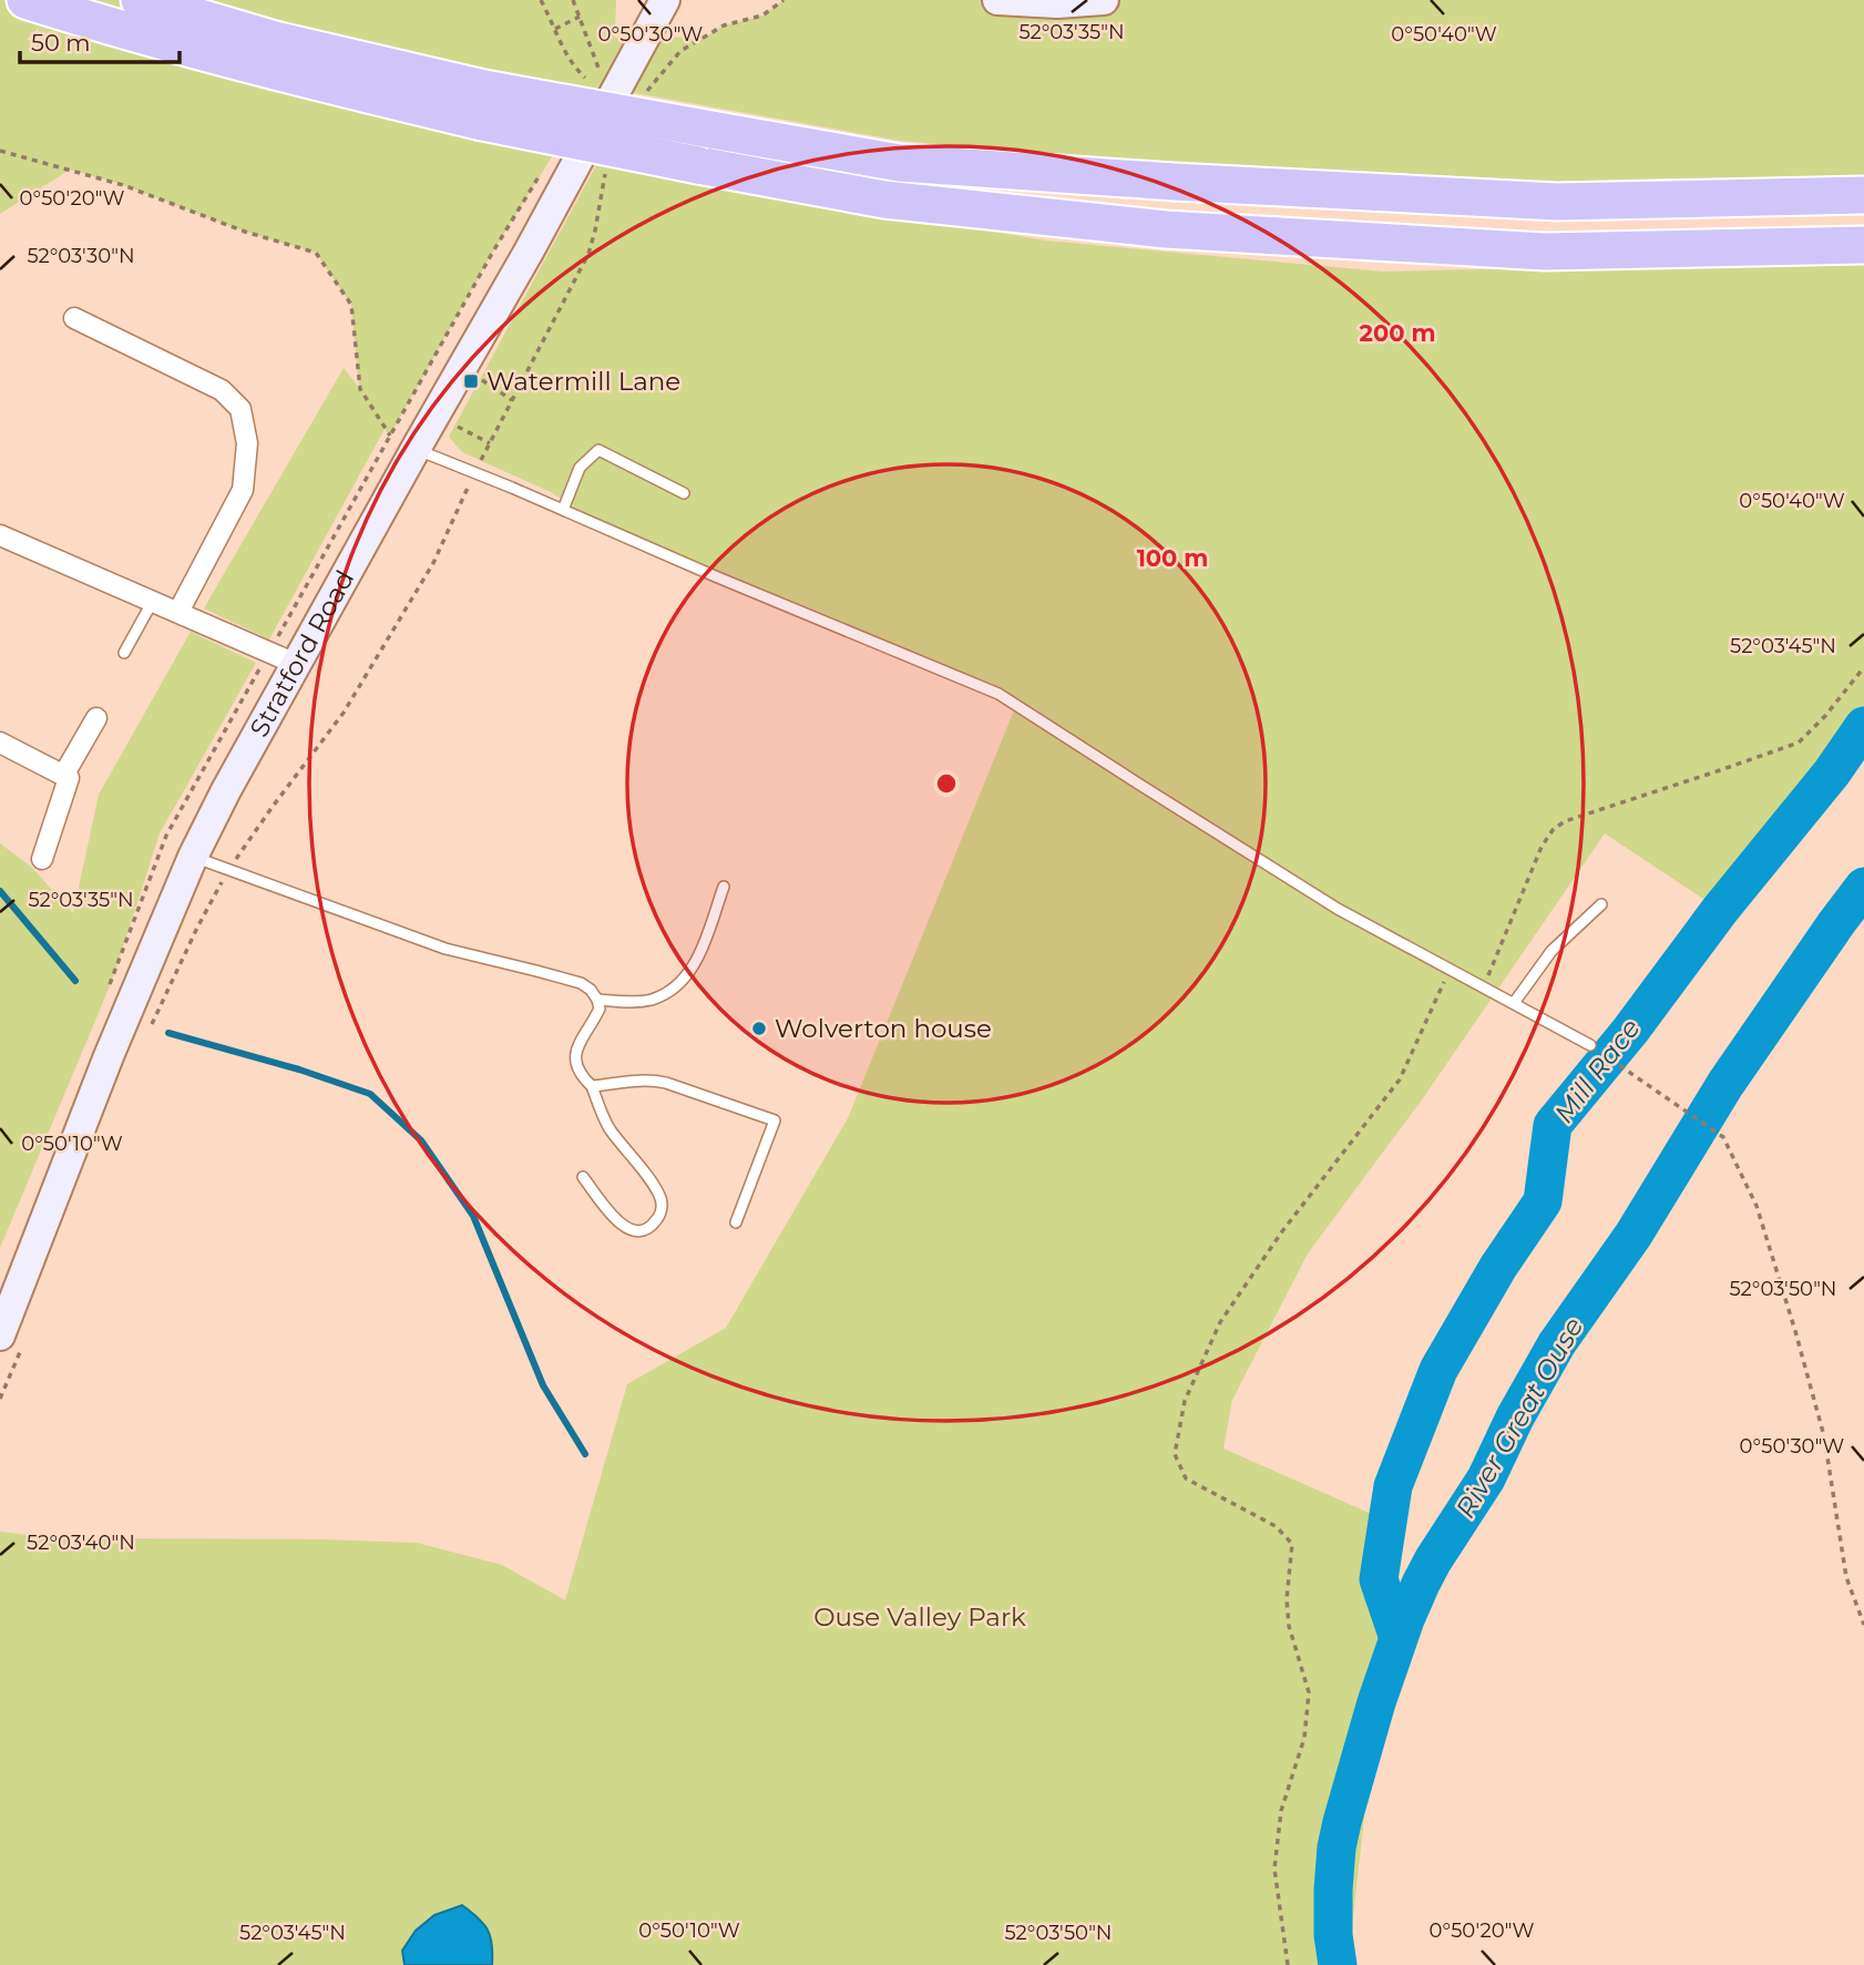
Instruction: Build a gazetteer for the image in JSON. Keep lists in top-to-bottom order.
{
  "streets": {
    "street": ["Stratford Road"]
  },
  "water": ["Mill Race", "River Great Ouse"],
  "parks": ["Ouse Valley Park"],
  "places": {
    "transit": ["Watermill Lane"],
    "other": ["Wolverton house"]
  },
  "scale_bar": "50 m",
  "coordinates": [
    "52°03'35\"N",
    "0°50'30\"W",
    "0°50'40\"W",
    "0°50'20\"W",
    "52°03'30\"N",
    "52°03'45\"N",
    "0°50'10\"W",
    "52°03'50\"N",
    "52°03'40\"N"
  ],
  "rings": ["200 m", "100 m"]
}
